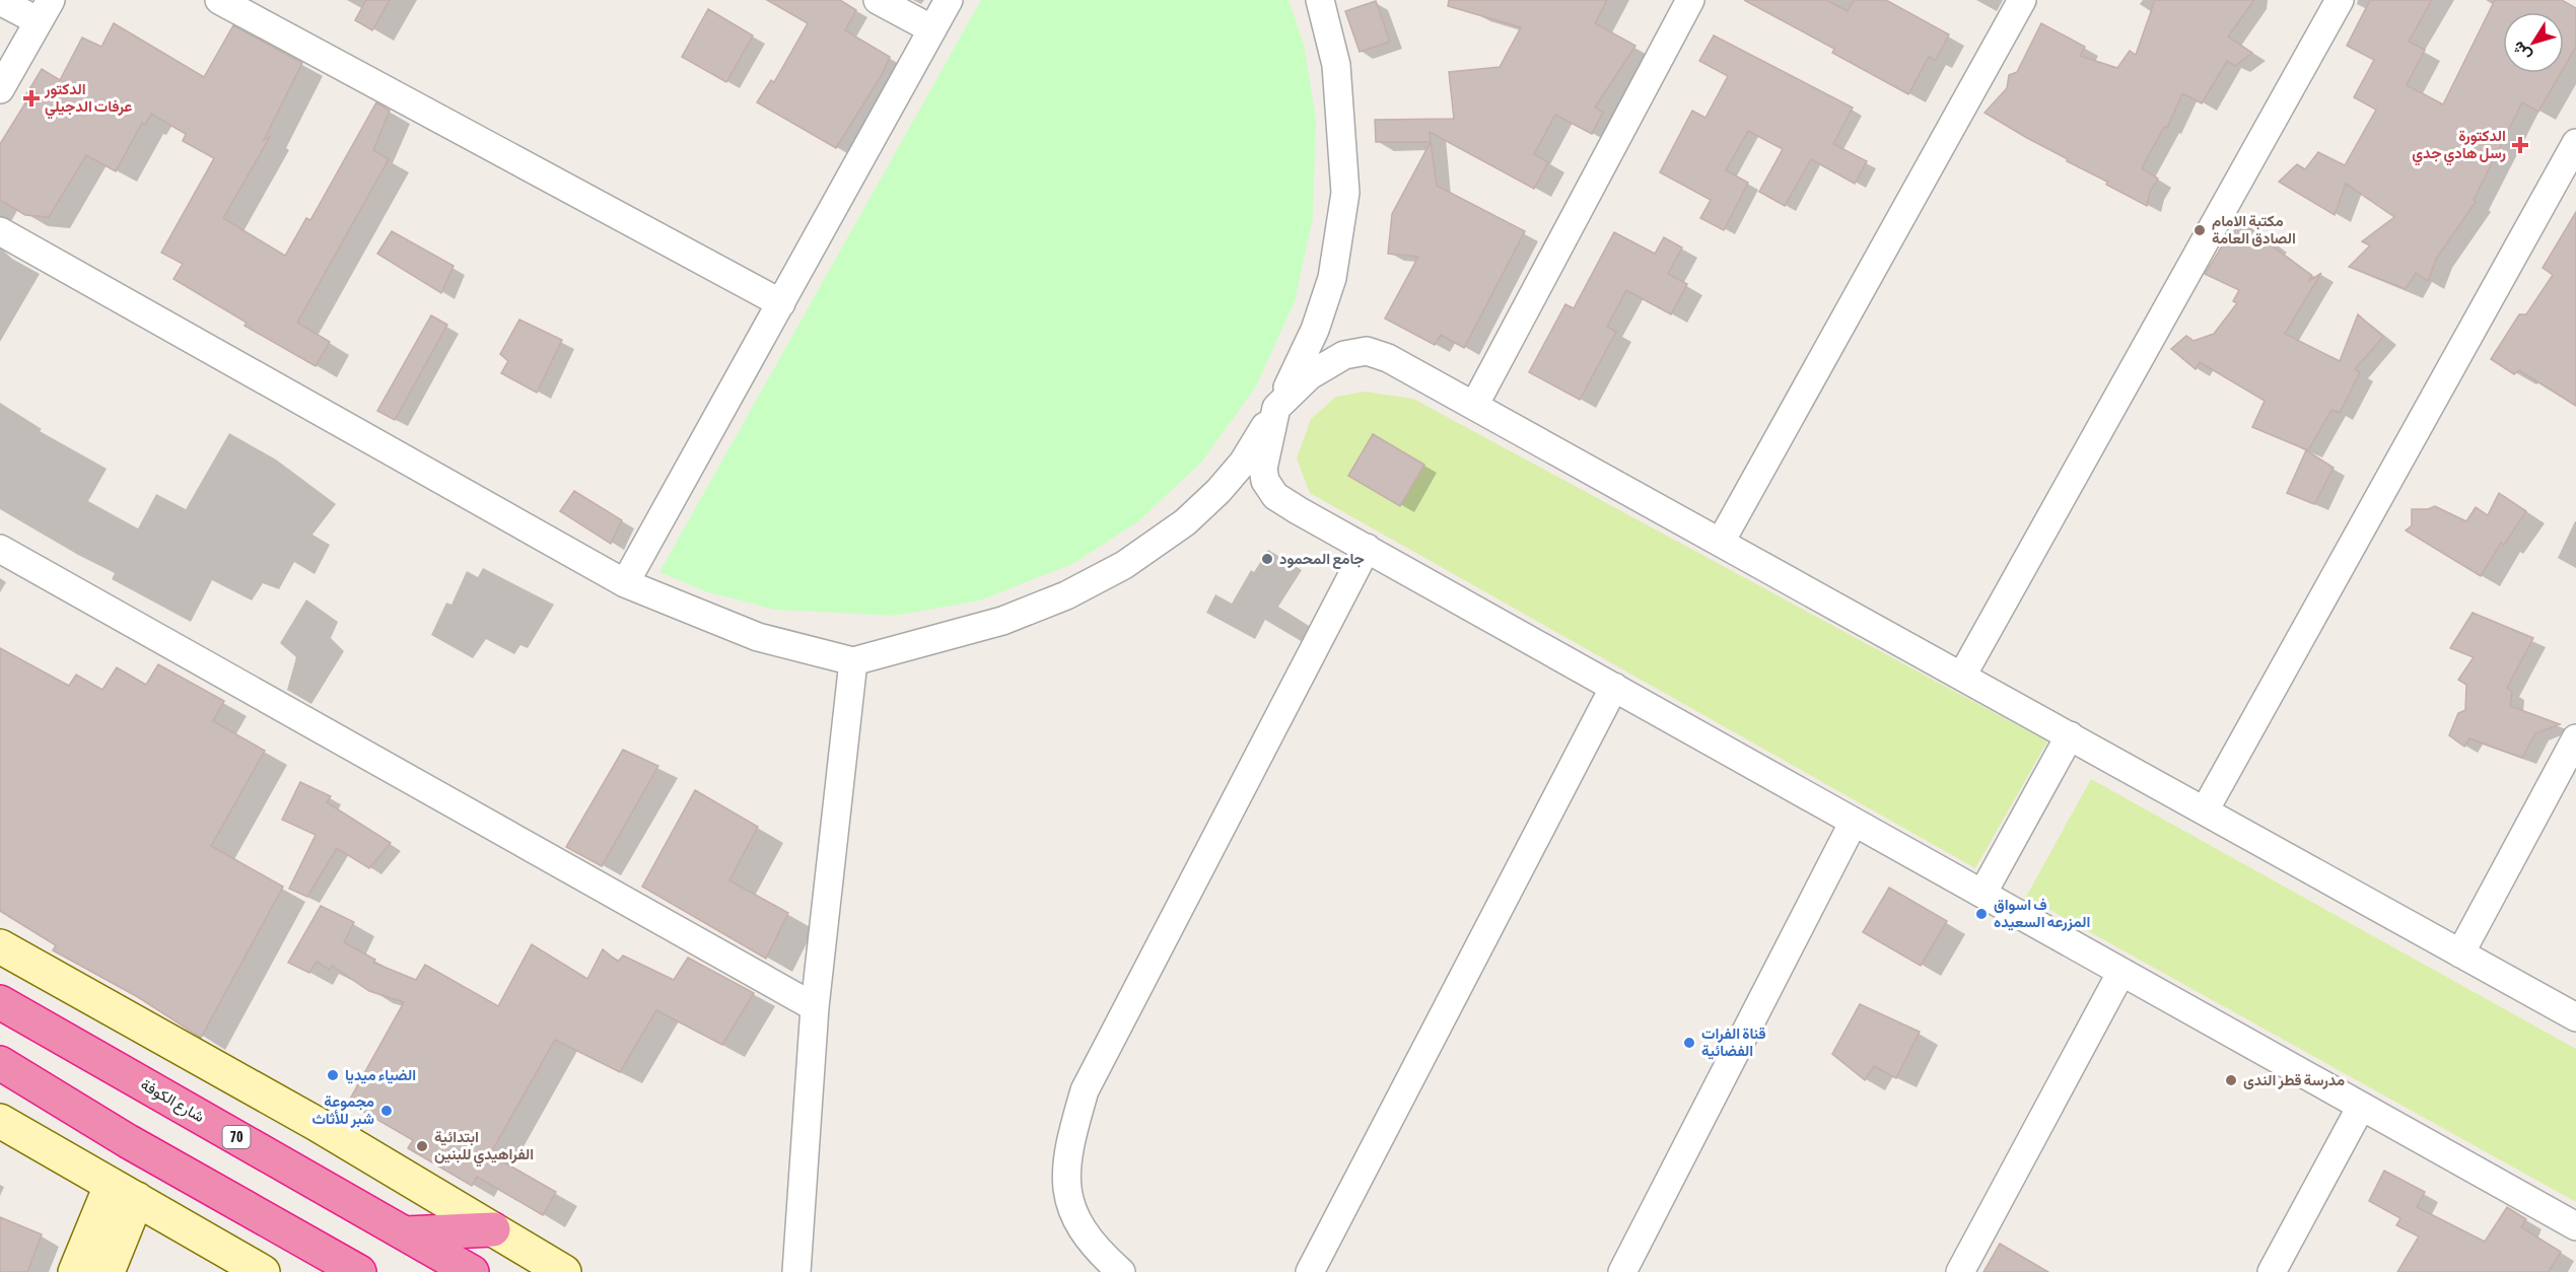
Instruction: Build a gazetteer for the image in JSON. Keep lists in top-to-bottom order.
{
  "streets": {
    "highway": ["شارع الكوفة", "70"]
  },
  "places": {
    "health": ["الدكتور عرفات الدجيلي", "الدكتورة رسل هادي جدي"],
    "other": [
      "مكتبة الامام الصادق العامة",
      "جامع المحمود",
      "ف اسواق المزرعه السعيده",
      "قناة الفرات الفضائية",
      "الضياء ميديا",
      "مدرسة قطر الندى",
      "مجموعة شبر للأثاث",
      "ابتدائية الفراهيدي للبنين"
    ]
  },
  "north": "bottom left"
}
